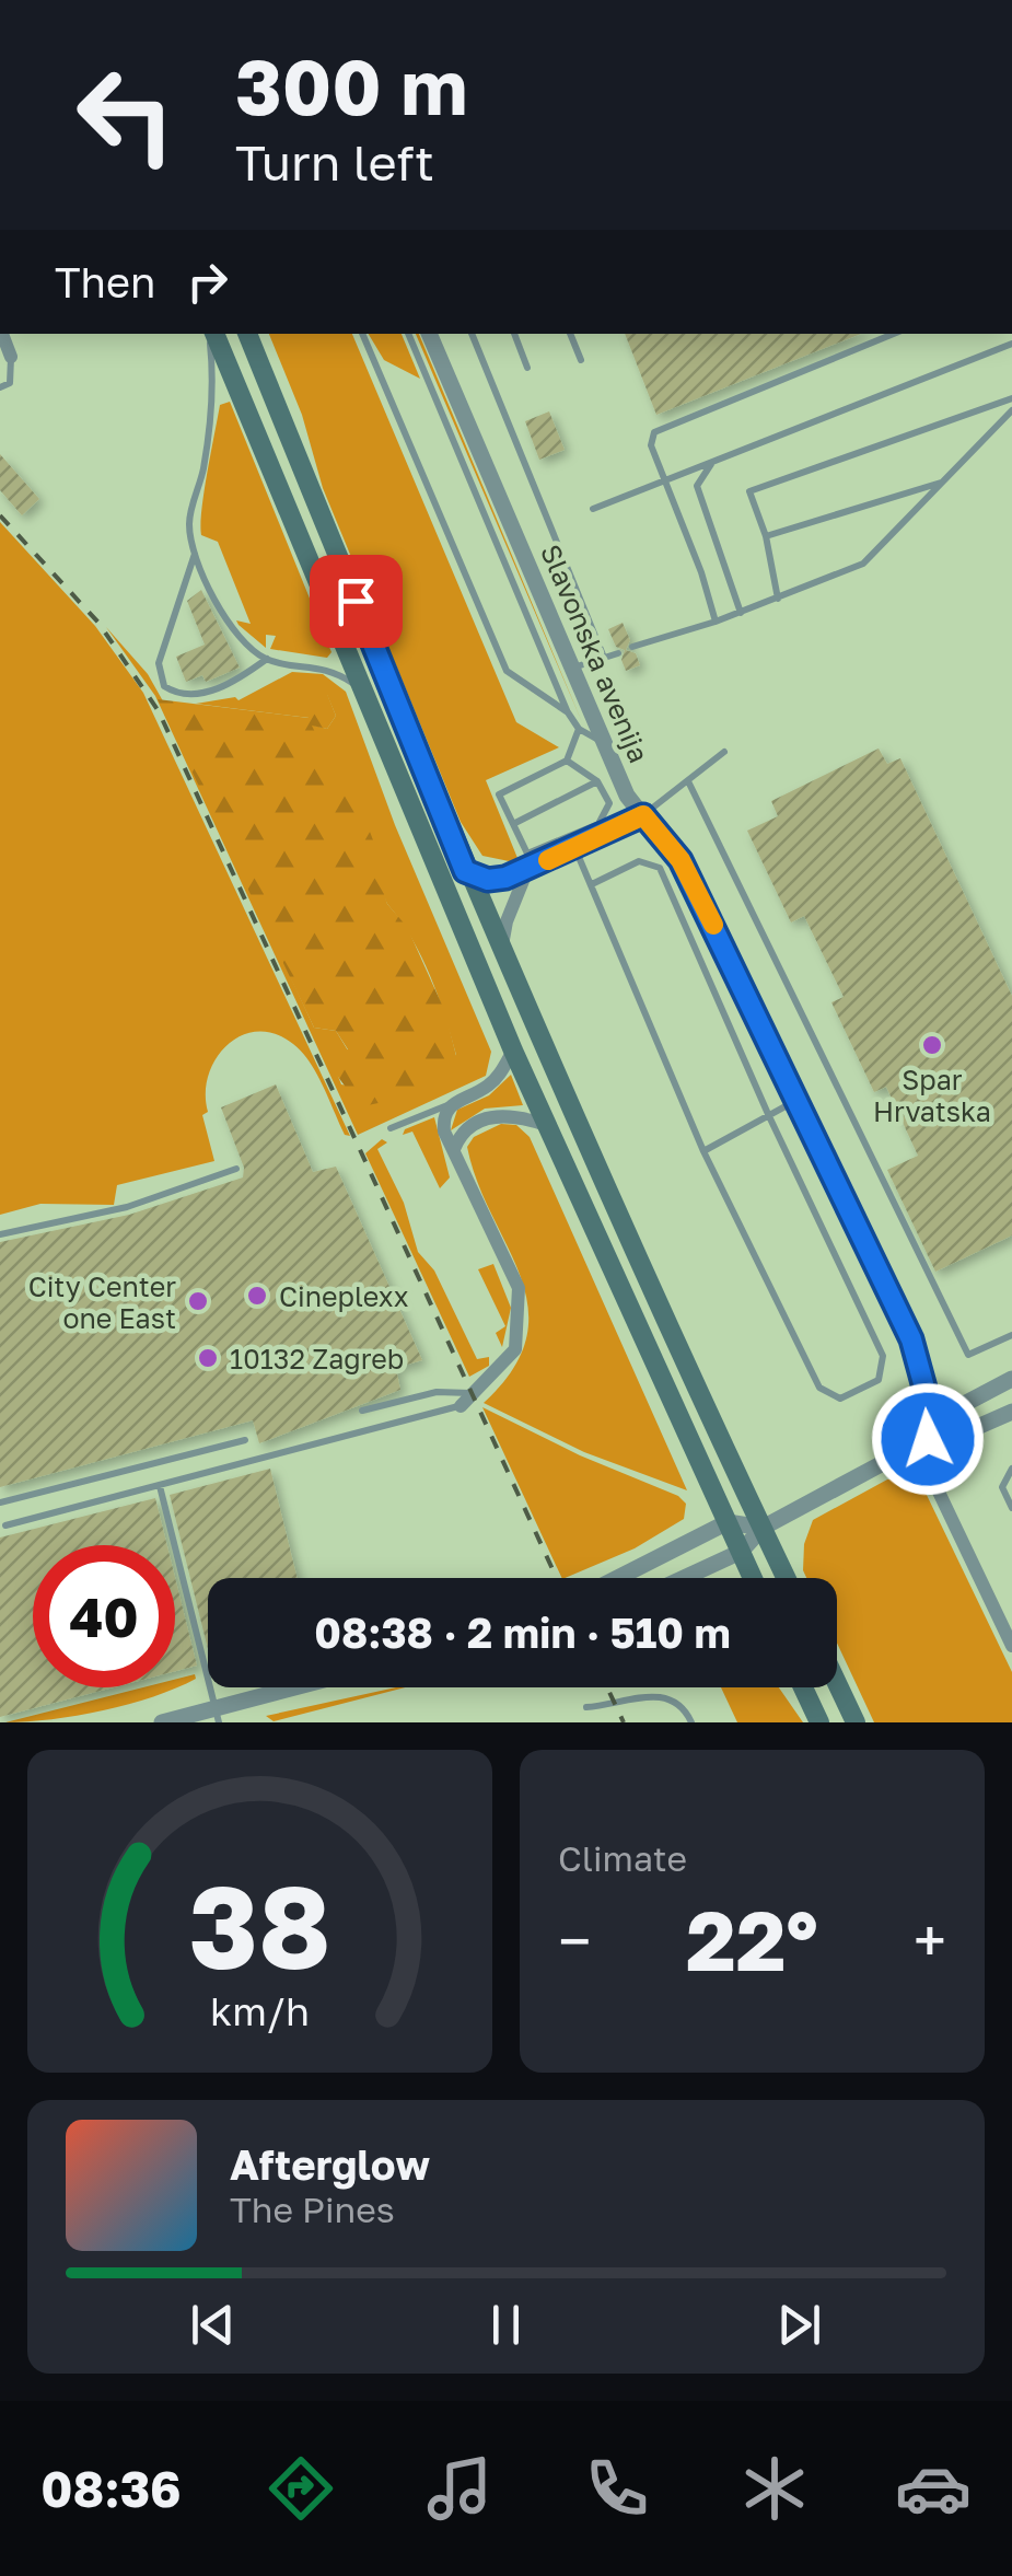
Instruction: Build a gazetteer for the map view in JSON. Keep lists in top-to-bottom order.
{
  "streets": {
    "street": ["Slavonska avenija"]
  },
  "places": [
    "Spar Hrvatska",
    "Cineplexx",
    "City Center one East",
    "10132 Zagreb"
  ],
  "page": {
    "turn": ["300 m", "Turn left"],
    "then": "Then",
    "limit": "40",
    "trip": "08:38 · 2 min · 510 m",
    "tile": "Climate",
    "heat": ["−", "22°", "+"],
    "song": ["Afterglow", "The Pines"],
    "tabs": "08:36",
    "gauge": ["38", "km/h"]
  }
}
